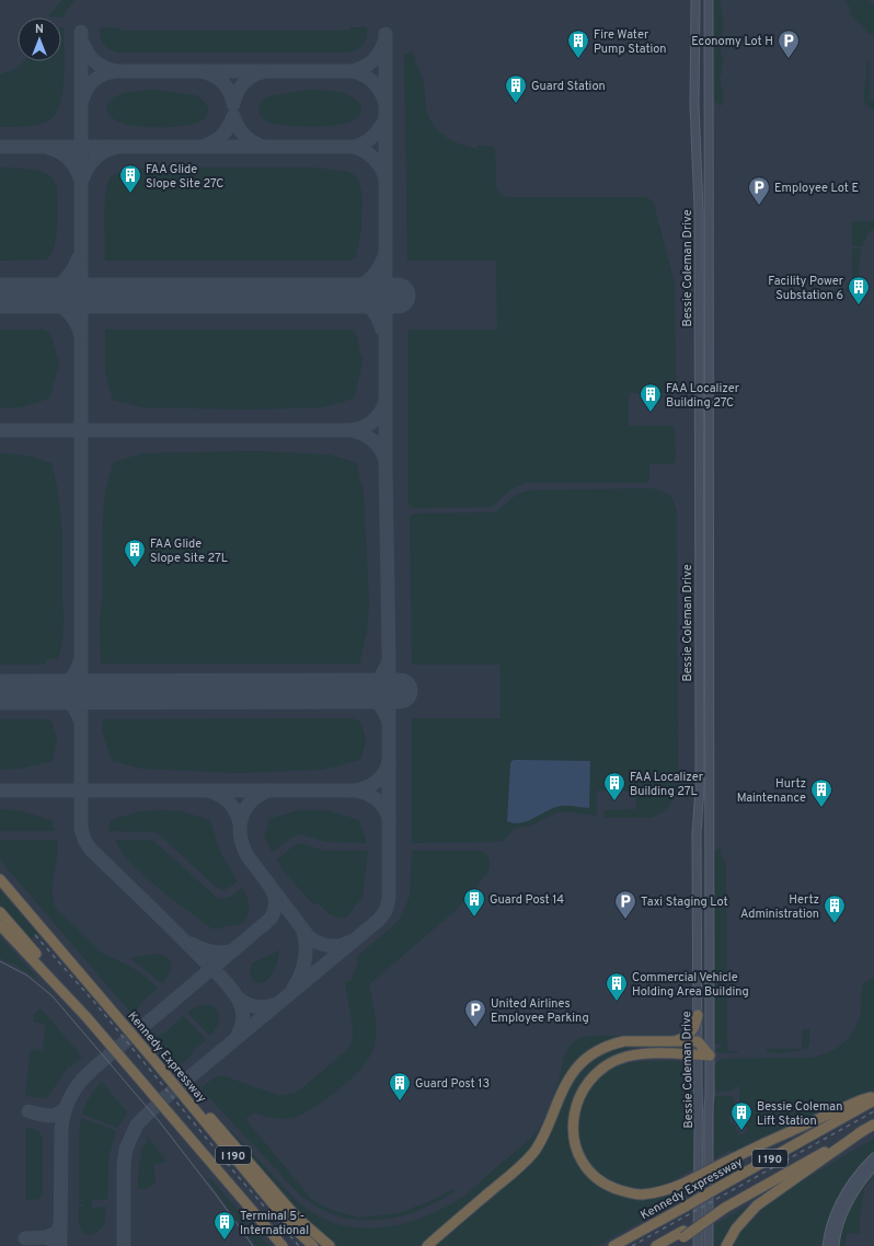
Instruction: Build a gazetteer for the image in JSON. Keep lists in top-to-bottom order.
{
  "streets": {
    "highway": ["Kennedy Expressway", "I 190"],
    "street": ["Bessie Coleman Drive"]
  },
  "places": {
    "building": [
      "Fire Water Pump Station",
      "Guard Station",
      "FAA Glide Slope Site 27C",
      "Facility Power Substation 6",
      "FAA Localizer Building 27C",
      "FAA Glide Slope Site 27L",
      "FAA Localizer Building 27L",
      "Hurtz Maintenance",
      "Guard Post 14",
      "Hertz Administration",
      "Commercial Vehicle Holding Area Building",
      "Guard Post 13",
      "Bessie Coleman Lift Station",
      "Terminal 5 - International"
    ],
    "parking": [
      "Economy Lot H",
      "Employee Lot E",
      "Taxi Staging Lot",
      "United Airlines Employee Parking"
    ]
  },
  "north": "top"
}
